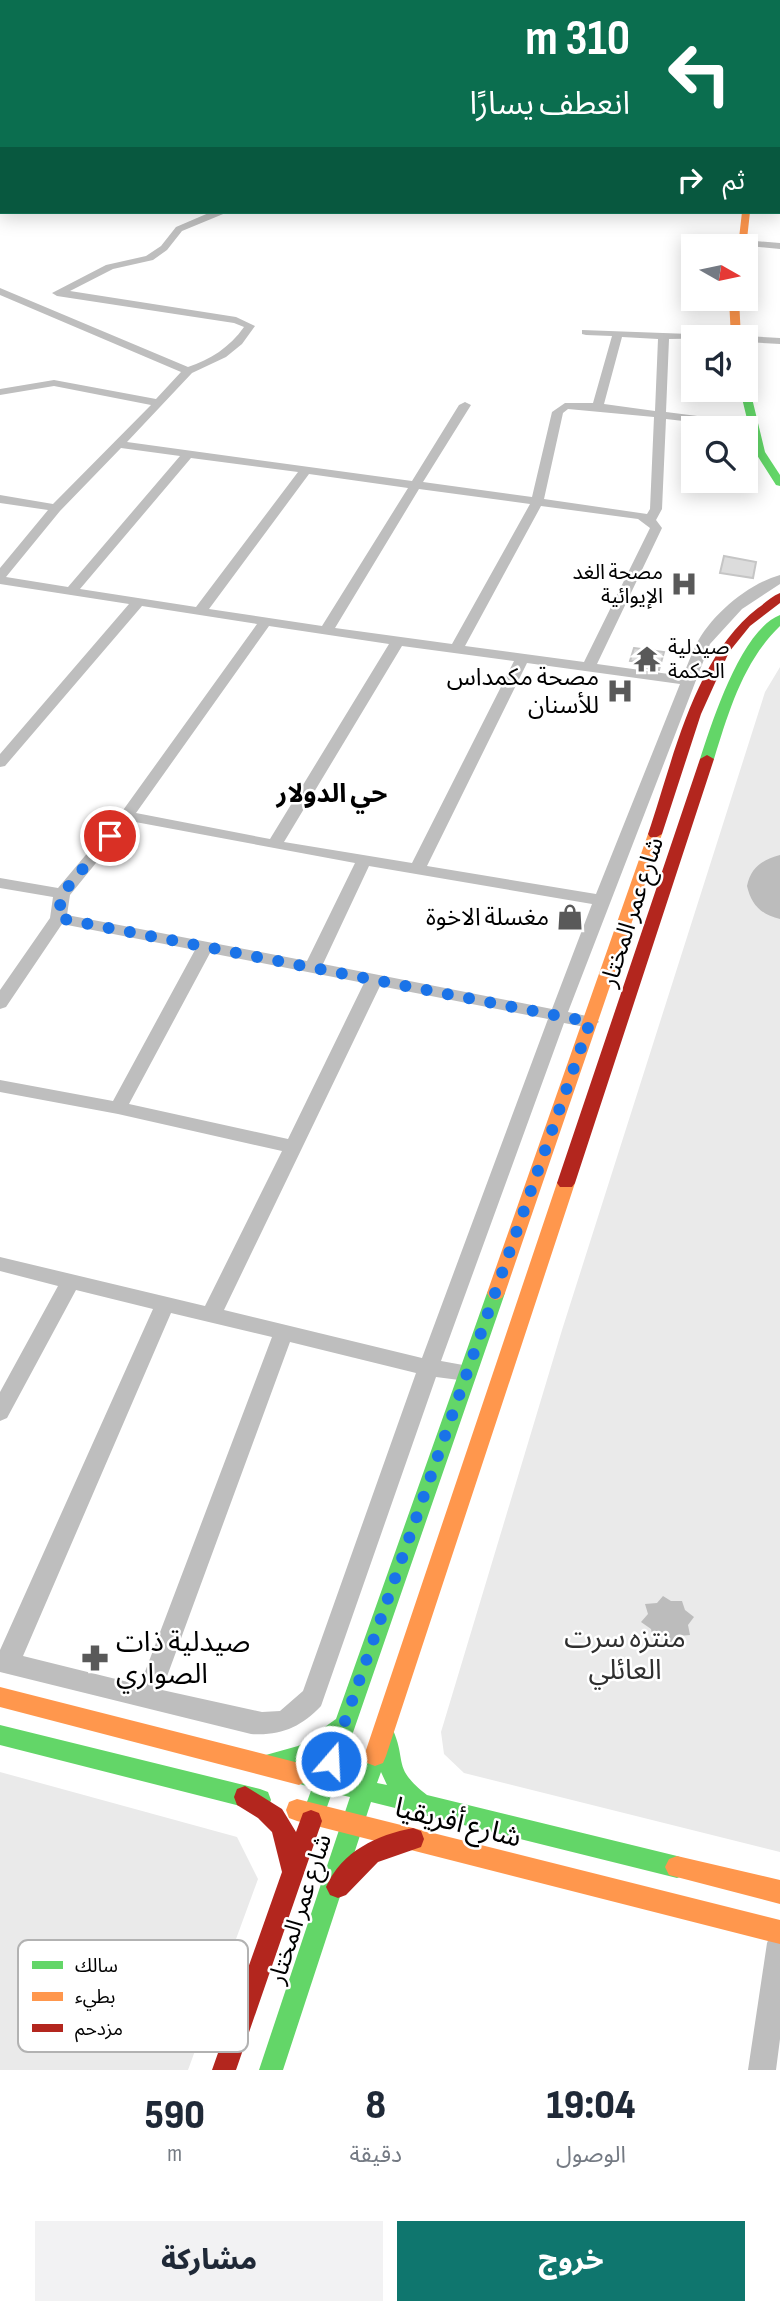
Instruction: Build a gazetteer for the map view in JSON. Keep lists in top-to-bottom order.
{
  "streets": {
    "main road": ["شارع عمر المختار", "شارع أفريقيا"]
  },
  "crossings": [
    ["شارع عمر المختار", "شارع أفريقيا"]
  ],
  "districts": ["حي الدولار"],
  "parks": ["منتزه سرت العائلي"],
  "places": {
    "hospital": ["مصحة الغد الإيوائية", "مصحة مكمداس للأسنان"],
    "temple": ["صيدلية الحكمة"],
    "shop": ["مغسلة الاخوة"],
    "pharmacy": ["صيدلية ذات الصواري"]
  },
  "legend": ["سالك", "بطيء", "مزدحم"],
  "north": "right",
  "page": {
    "turn": ["310 m", "انعطف يسارًا"],
    "then": "ثم",
    "eta": [
      "19:04",
      "الوصول",
      "8",
      "دقيقة",
      "590",
      "m"
    ],
    "buttons": ["خروج", "مشاركة"]
  }
}
